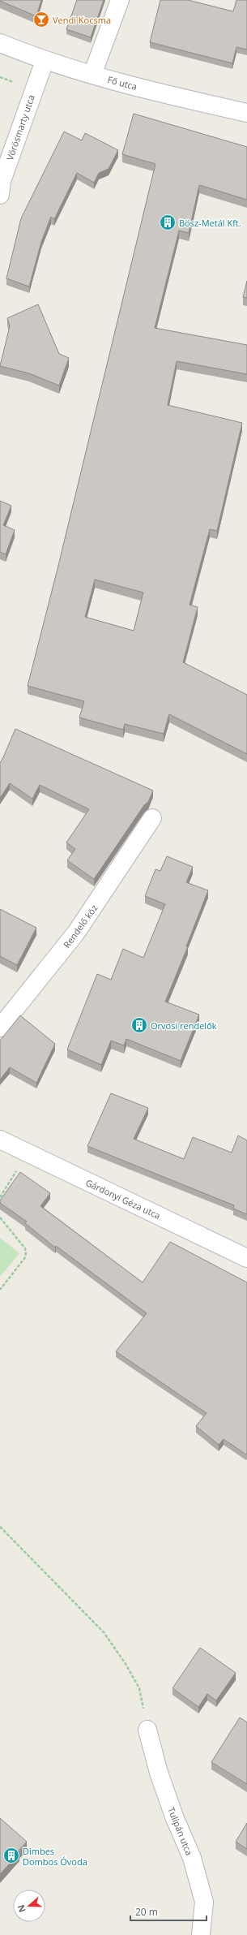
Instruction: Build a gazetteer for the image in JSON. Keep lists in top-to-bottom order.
{
  "streets": {
    "street": [
      "Fő utca",
      "Vörösmarty utca",
      "Rendelő köz",
      "Gárdonyi Géza utca",
      "Tulipán utca"
    ]
  },
  "crossings": [
    ["Fő utca", "Vörösmarty utca"]
  ],
  "places": {
    "bar": ["Vendi Kocsma"],
    "building": ["Bösz-Metál Kft.", "Orvosi rendelők", "Dimbes Dombos Óvoda"]
  },
  "scale_bar": "20 m",
  "north": "left"
}
